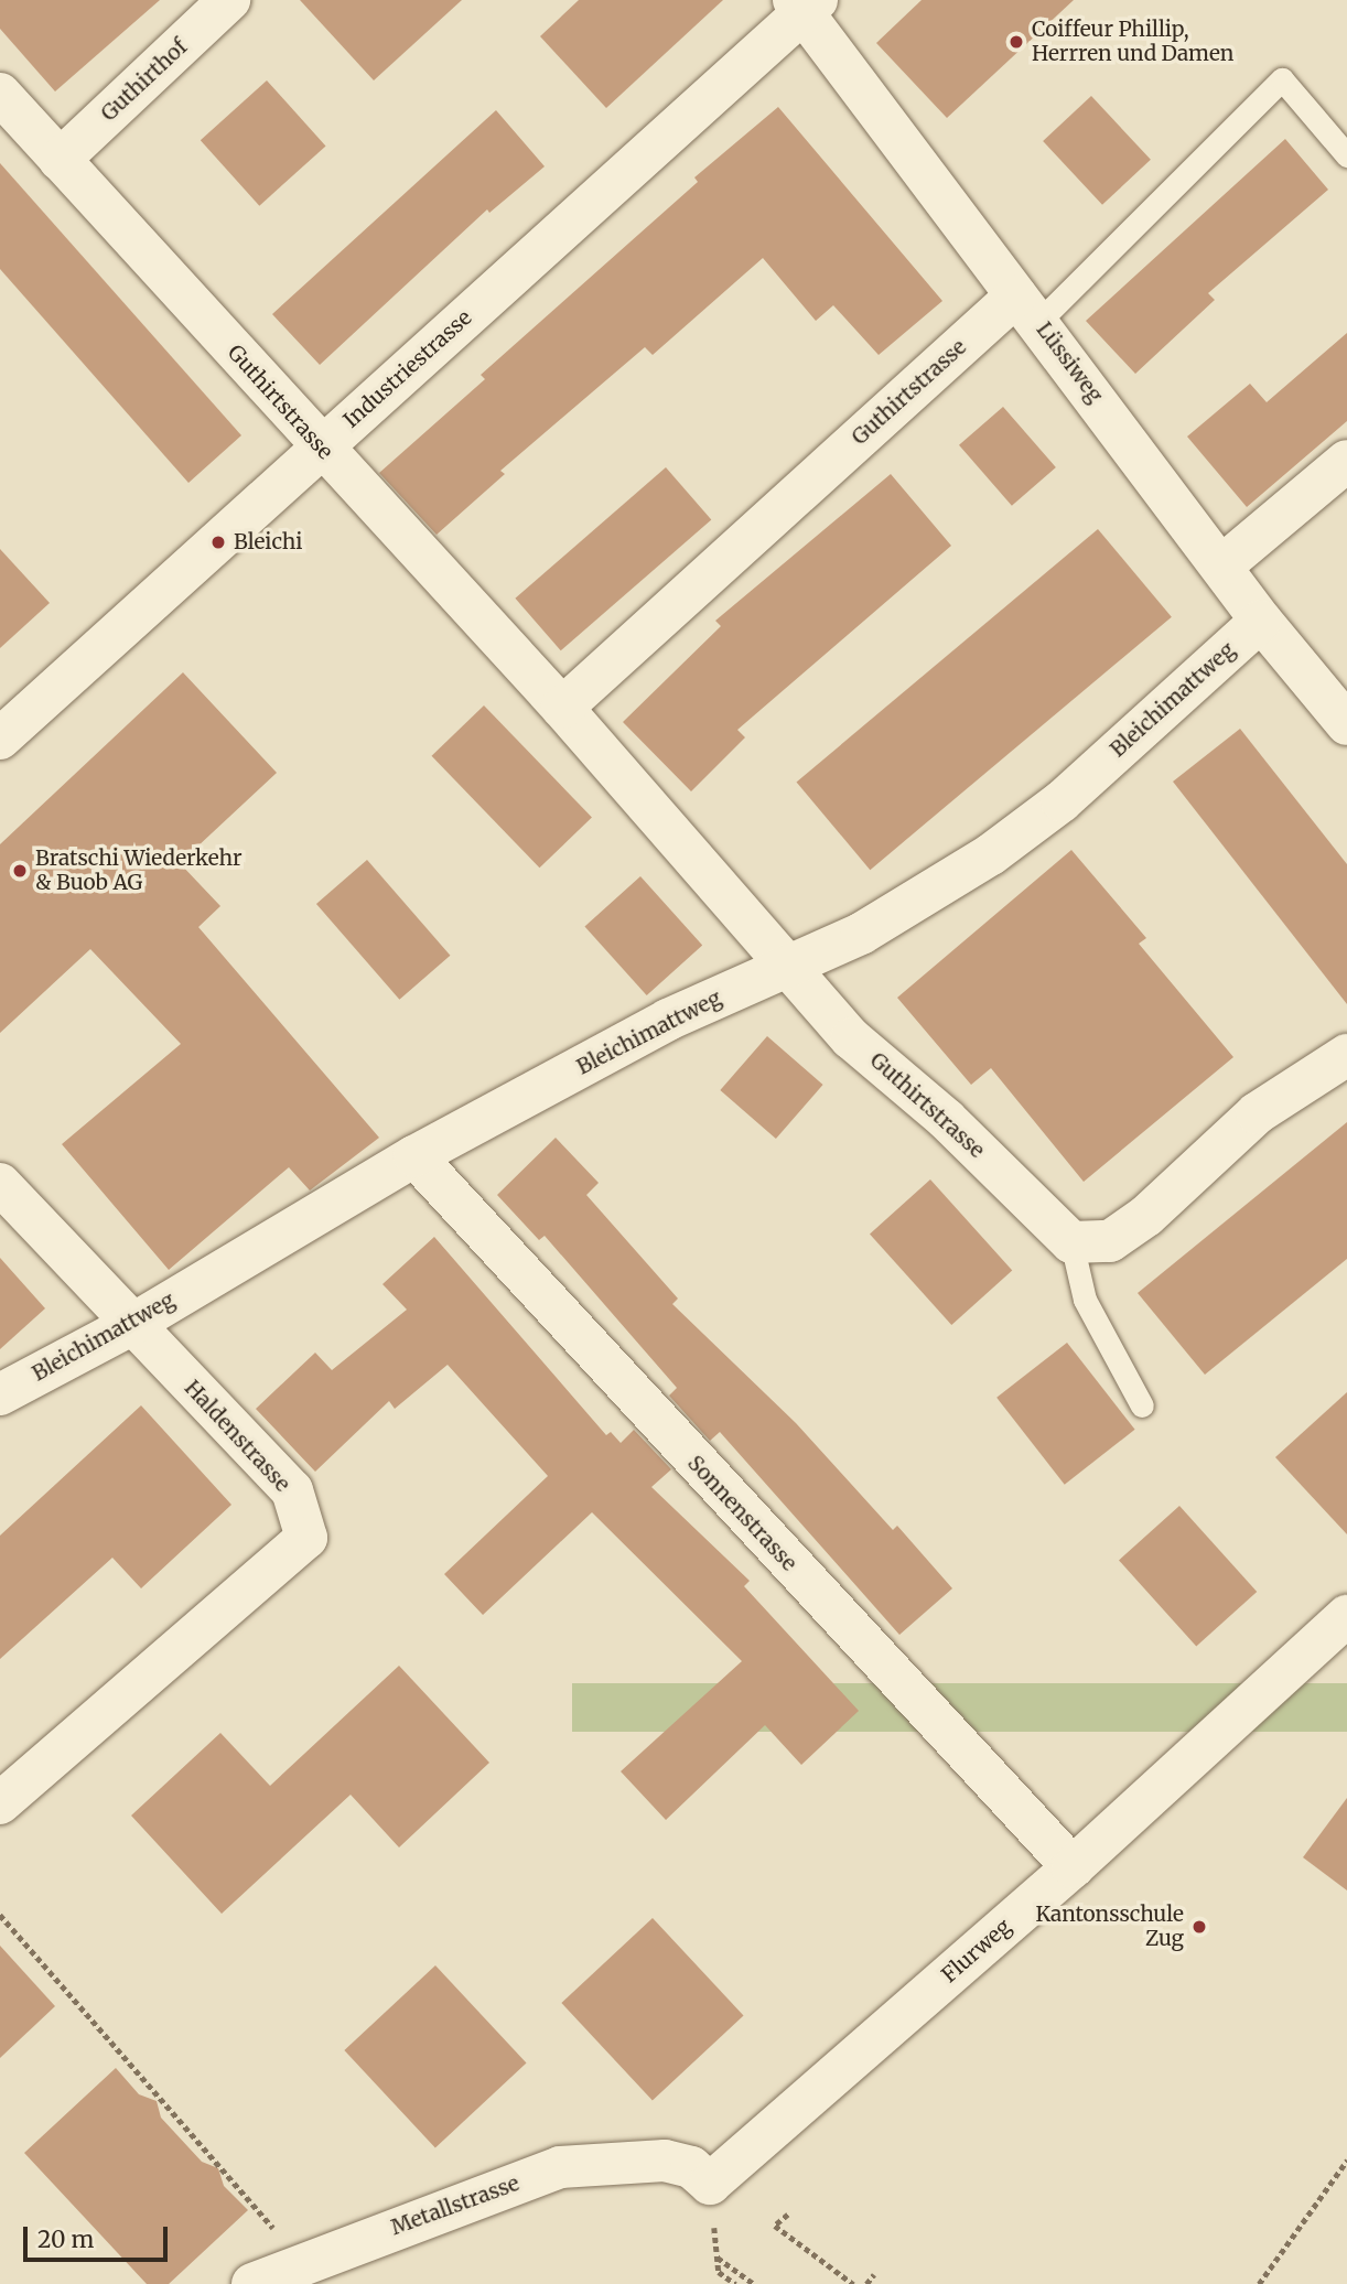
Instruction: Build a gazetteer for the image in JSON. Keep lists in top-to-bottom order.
{
  "streets": {
    "street": [
      "Guthirthof",
      "Lüssiweg",
      "Industriestrasse",
      "Guthirtstrasse",
      "Bleichimattweg",
      "Haldenstrasse",
      "Sonnenstrasse",
      "Flurweg",
      "Metallstrasse"
    ]
  },
  "crossings": [
    ["Guthirthof", "Guthirtstrasse"],
    ["Lüssiweg", "Industriestrasse"],
    ["Lüssiweg", "Guthirtstrasse"],
    ["Lüssiweg", "Bleichimattweg"],
    ["Industriestrasse", "Guthirtstrasse"],
    ["Guthirtstrasse", "Bleichimattweg"],
    ["Bleichimattweg", "Haldenstrasse"],
    ["Bleichimattweg", "Sonnenstrasse"],
    ["Sonnenstrasse", "Flurweg"],
    ["Flurweg", "Metallstrasse"]
  ],
  "places": [
    "Coiffeur Phillip, Herrren und Damen",
    "Bleichi",
    "Bratschi Wiederkehr & Buob AG",
    "Kantonsschule Zug"
  ],
  "scale_bar": "20 m"
}
